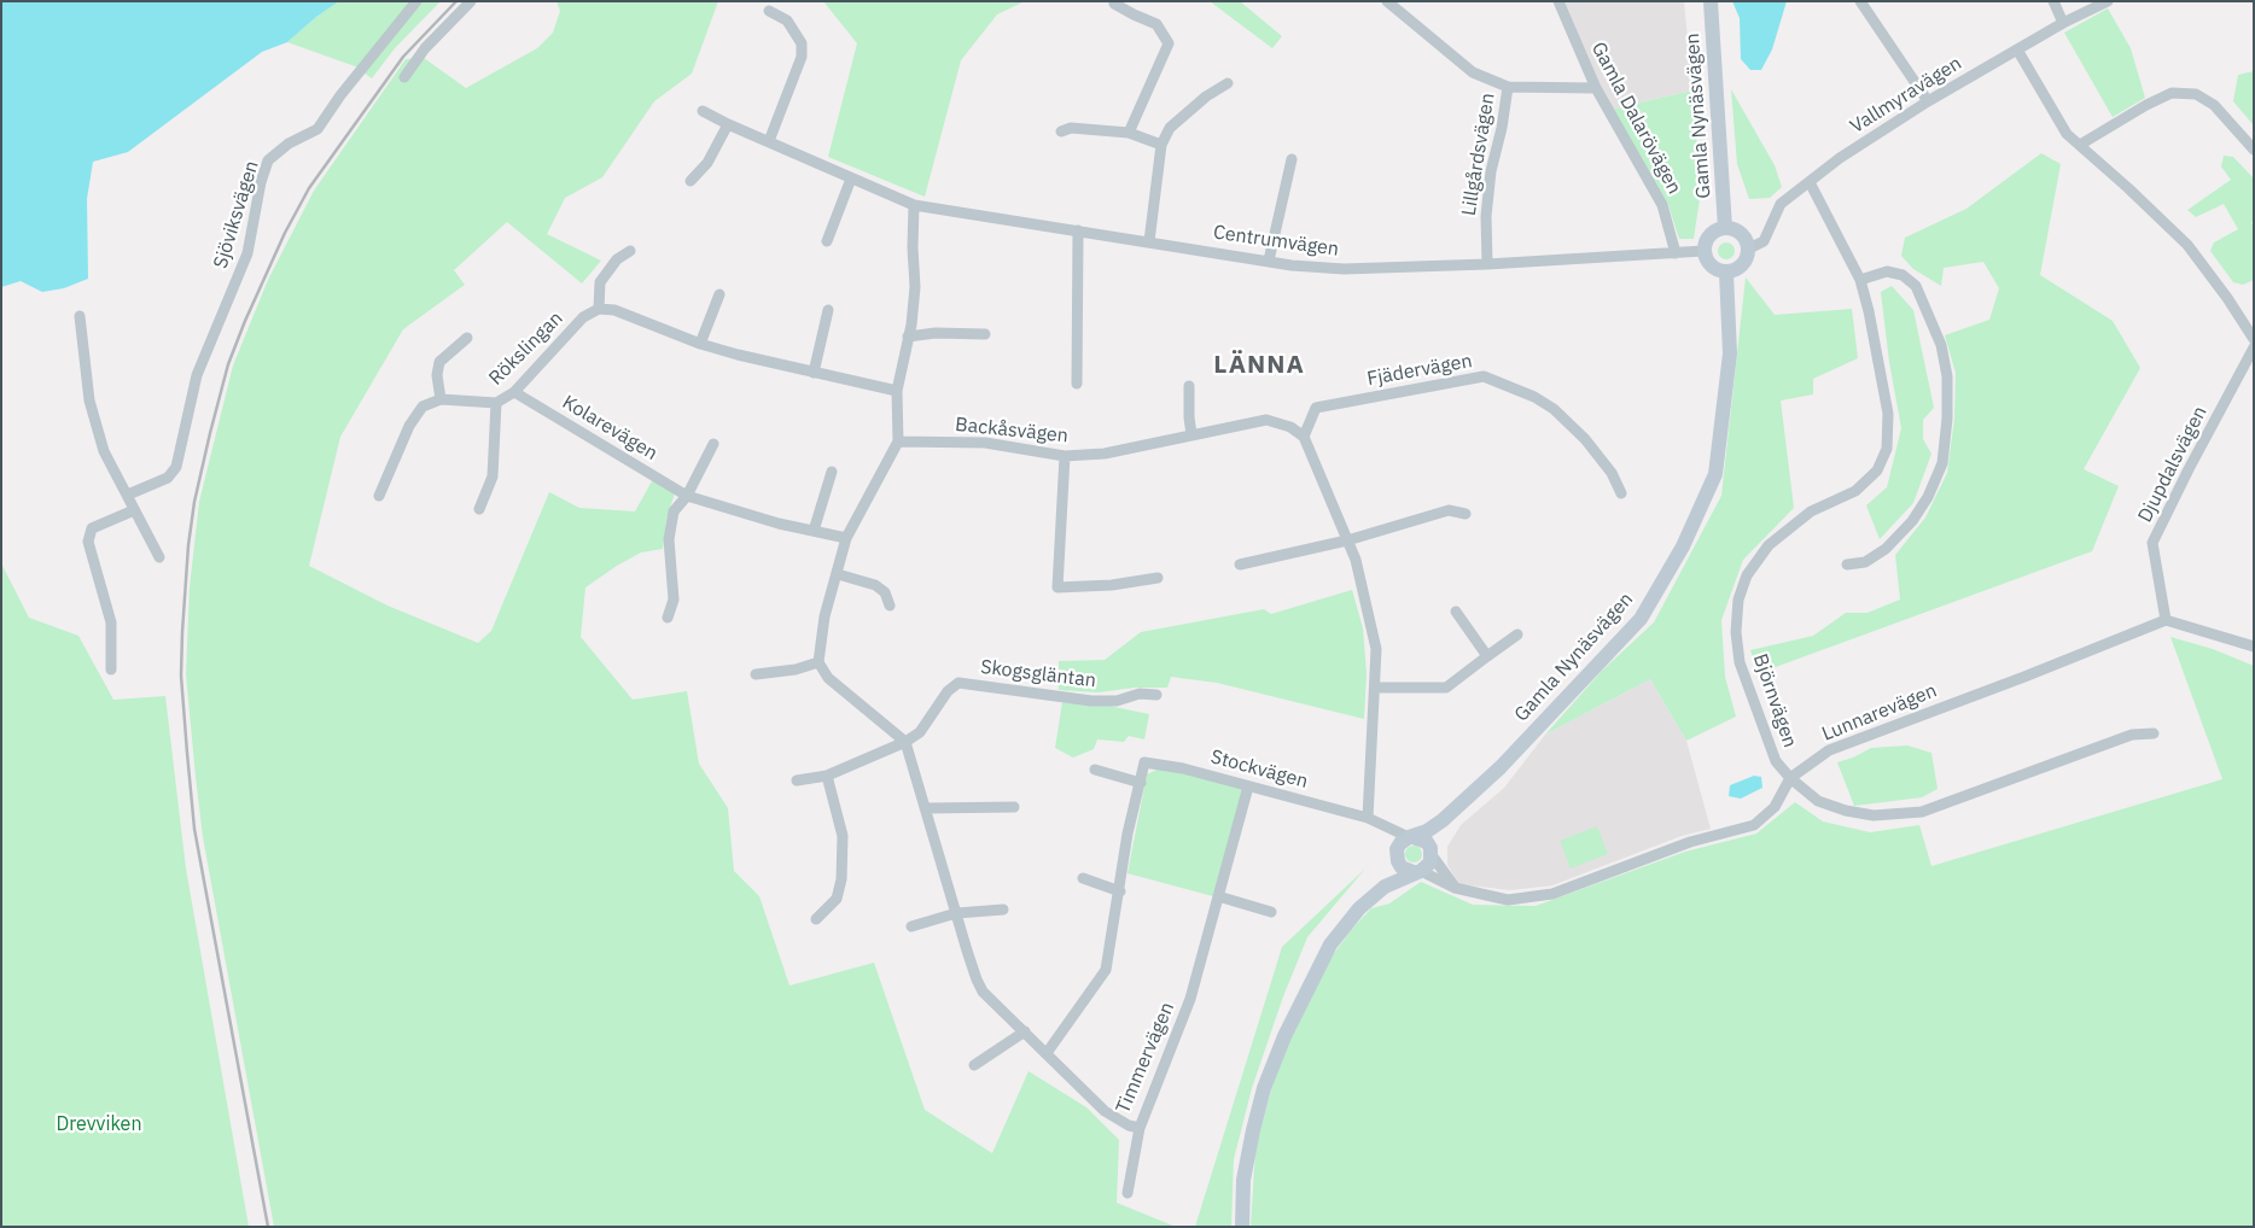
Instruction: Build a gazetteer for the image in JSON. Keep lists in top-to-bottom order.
{
  "streets": {
    "street": [
      "Vallmyravägen",
      "Gamla Nynäsvägen",
      "Gamla Dalarövägen",
      "Lillgårdsvägen",
      "Sjöviksvägen",
      "Centrumvägen",
      "Rökslingan",
      "Fjädervägen",
      "Kolarevägen",
      "Backåsvägen",
      "Djupdalsvägen",
      "Skogsgläntan",
      "Björnvägen",
      "Lunnarevägen",
      "Stockvägen",
      "Timmervägen"
    ]
  },
  "crossings": [
    ["Vallmyravägen", "Gamla Nynäsvägen"],
    ["Vallmyravägen", "Centrumvägen"],
    ["Vallmyravägen", "Björnvägen"],
    ["Gamla Nynäsvägen", "Centrumvägen"],
    ["Gamla Nynäsvägen", "Lunnarevägen"],
    ["Gamla Nynäsvägen", "Stockvägen"],
    ["Gamla Dalarövägen", "Centrumvägen"],
    ["Lillgårdsvägen", "Centrumvägen"],
    ["Rökslingan", "Kolarevägen"],
    ["Fjädervägen", "Backåsvägen"],
    ["Djupdalsvägen", "Lunnarevägen"],
    ["Skogsgläntan", "Timmervägen"],
    ["Björnvägen", "Lunnarevägen"],
    ["Lunnarevägen", "Stockvägen"],
    ["Stockvägen", "Timmervägen"]
  ],
  "districts": ["LÄNNA"],
  "parks": ["Drevviken"]
}
